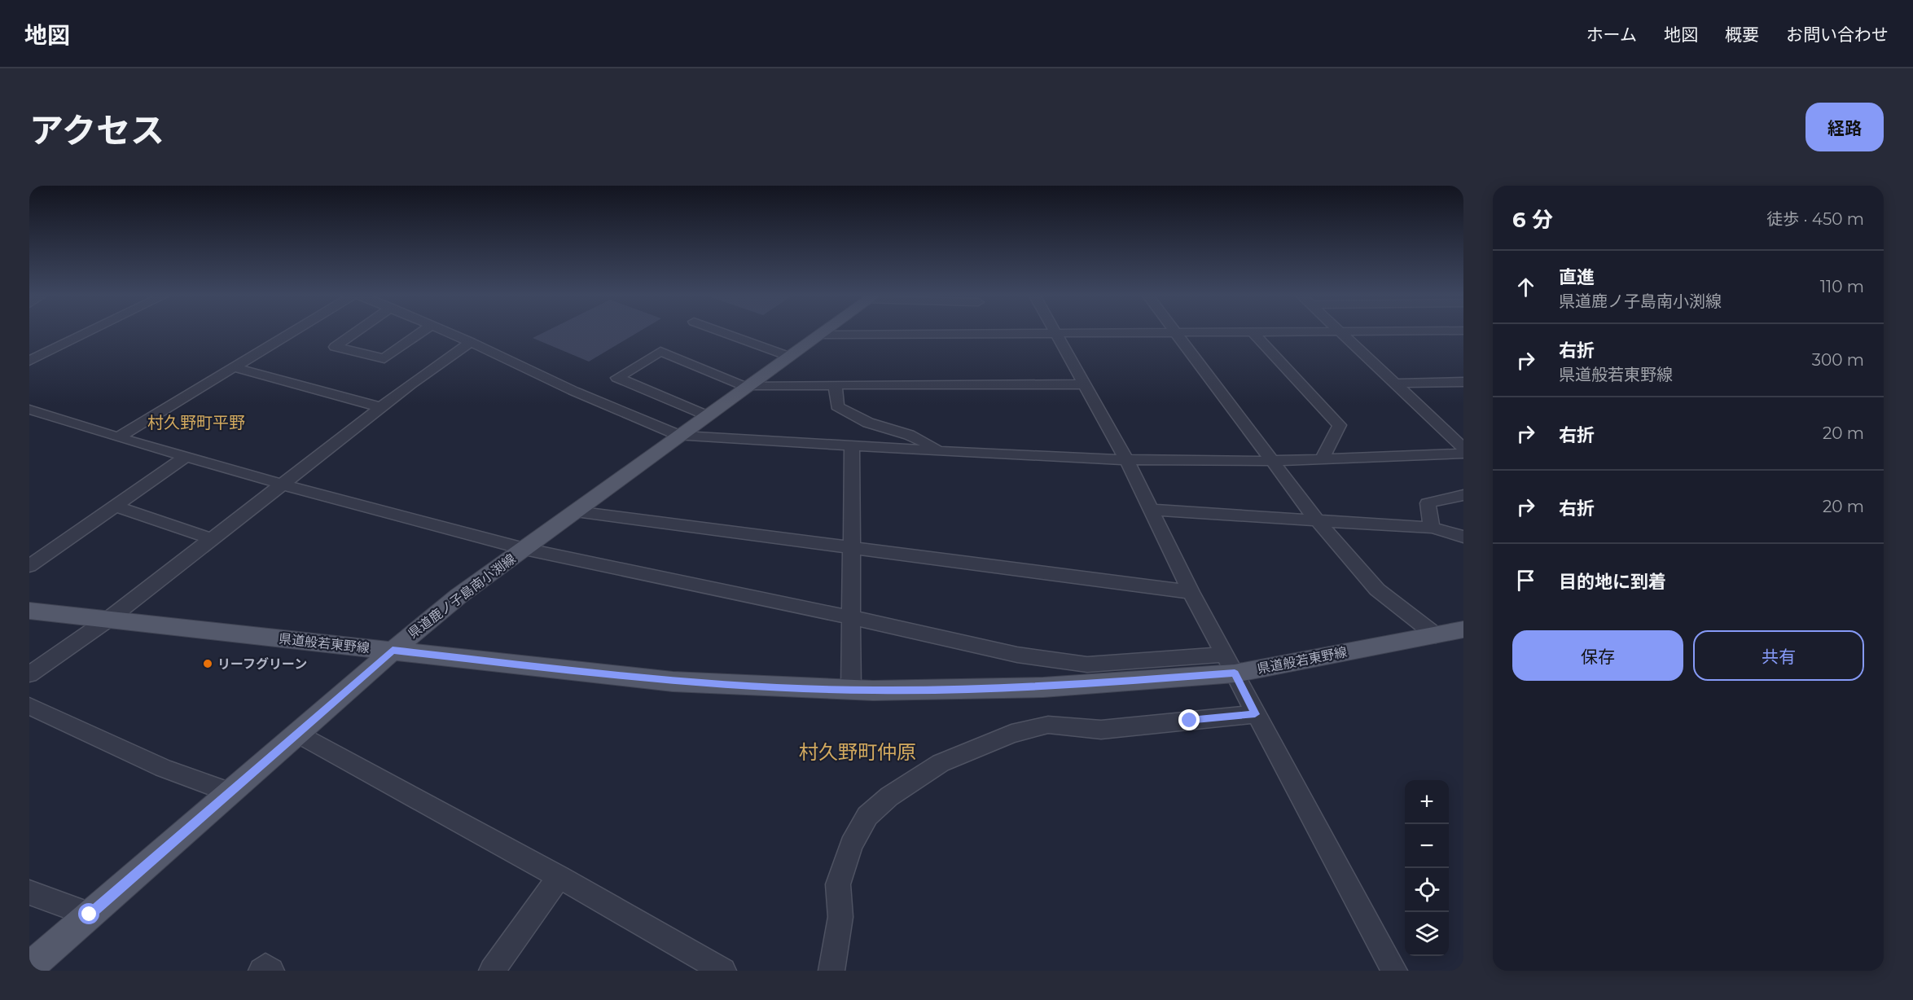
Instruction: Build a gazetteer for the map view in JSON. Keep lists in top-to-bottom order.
{
  "streets": {
    "main road": ["県道鹿ノ子島南小渕線", "県道般若東野線"]
  },
  "crossings": [
    ["県道鹿ノ子島南小渕線", "県道般若東野線"]
  ],
  "districts": ["村久野町平野", "村久野町仲原"],
  "places": ["リーフグリーン"],
  "page": {
    "header": "地図",
    "nav": [
      "ホーム",
      "地図",
      "概要",
      "お問い合わせ"
    ],
    "title": "アクセス",
    "buttons": [
      "経路",
      ["保存", "共有"]
    ],
    "heading": ["6 分", "徒歩 · 450 m"],
    "list": [
      ["直進", "県道鹿ノ子島南小渕線", "110 m"],
      ["右折", "県道般若東野線", "300 m"],
      ["右折", "20 m"],
      ["右折", "20 m"],
      "目的地に到着"
    ],
    "map_buttons": ["+", "−"]
  }
}
